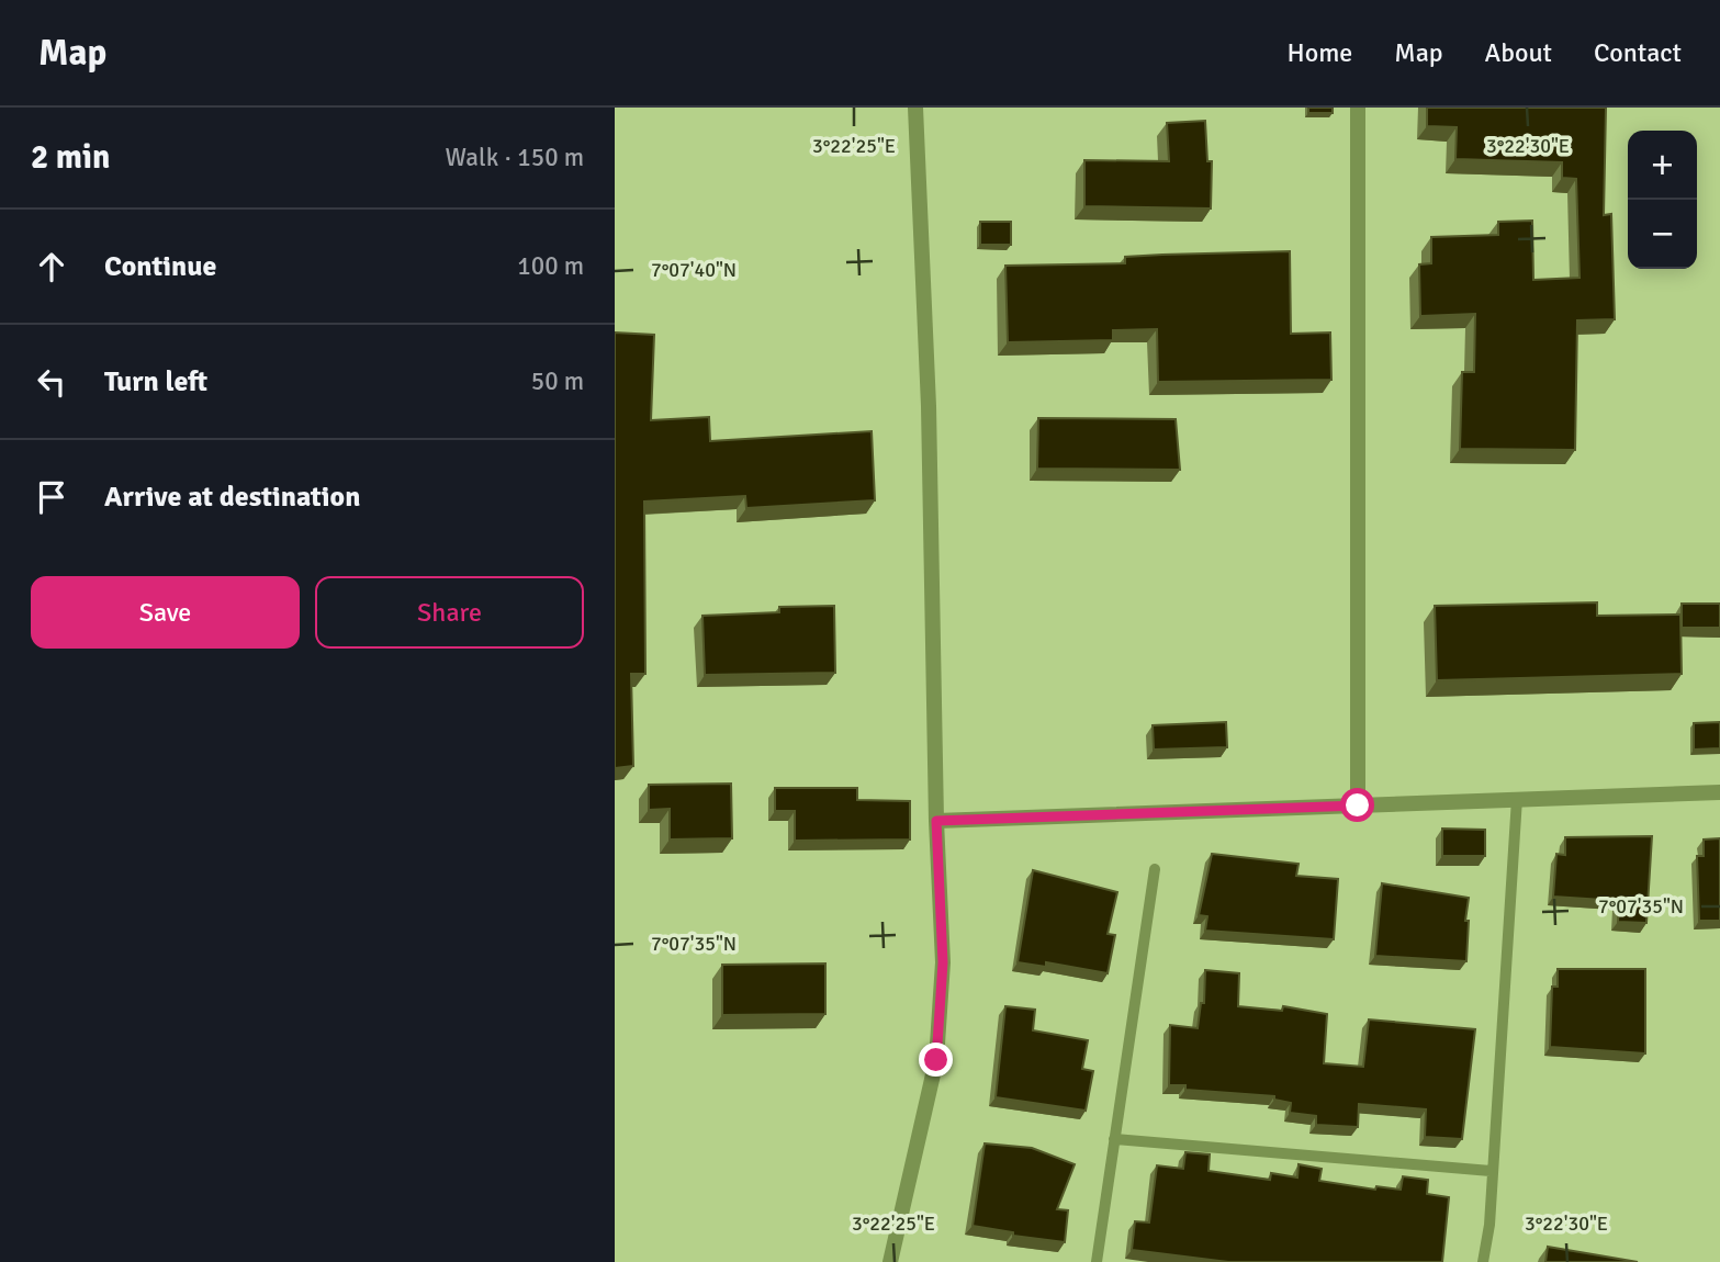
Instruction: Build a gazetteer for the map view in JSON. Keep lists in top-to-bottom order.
{
  "page": {
    "header": "Map",
    "nav": [
      "Home",
      "Map",
      "About",
      "Contact"
    ],
    "heading": ["2 min", "Walk · 150 m"],
    "map_buttons": ["+", "−"],
    "list": [
      ["Continue", "100 m"],
      ["Turn left", "50 m"],
      "Arrive at destination"
    ],
    "buttons": ["Save", "Share"]
  },
  "coordinates": [
    "3°22'25\"E",
    "3°22'30\"E",
    "7°07'40\"N",
    "7°07'35\"N"
  ]
}
